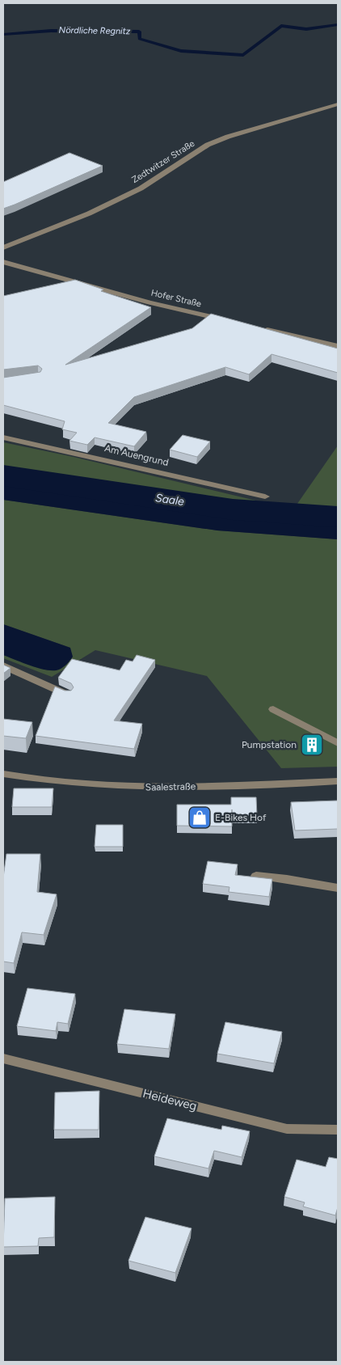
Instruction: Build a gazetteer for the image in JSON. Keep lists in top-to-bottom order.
{
  "streets": {
    "street": [
      "Zedtwitzer Straße",
      "Hofer Straße",
      "Am Auengrund",
      "Saalestraße",
      "Heideweg"
    ]
  },
  "water": ["Nördliche Regnitz", "Saale"],
  "places": {
    "building": ["Pumpstation"],
    "shop": ["E-Bikes Hof"]
  }
}
